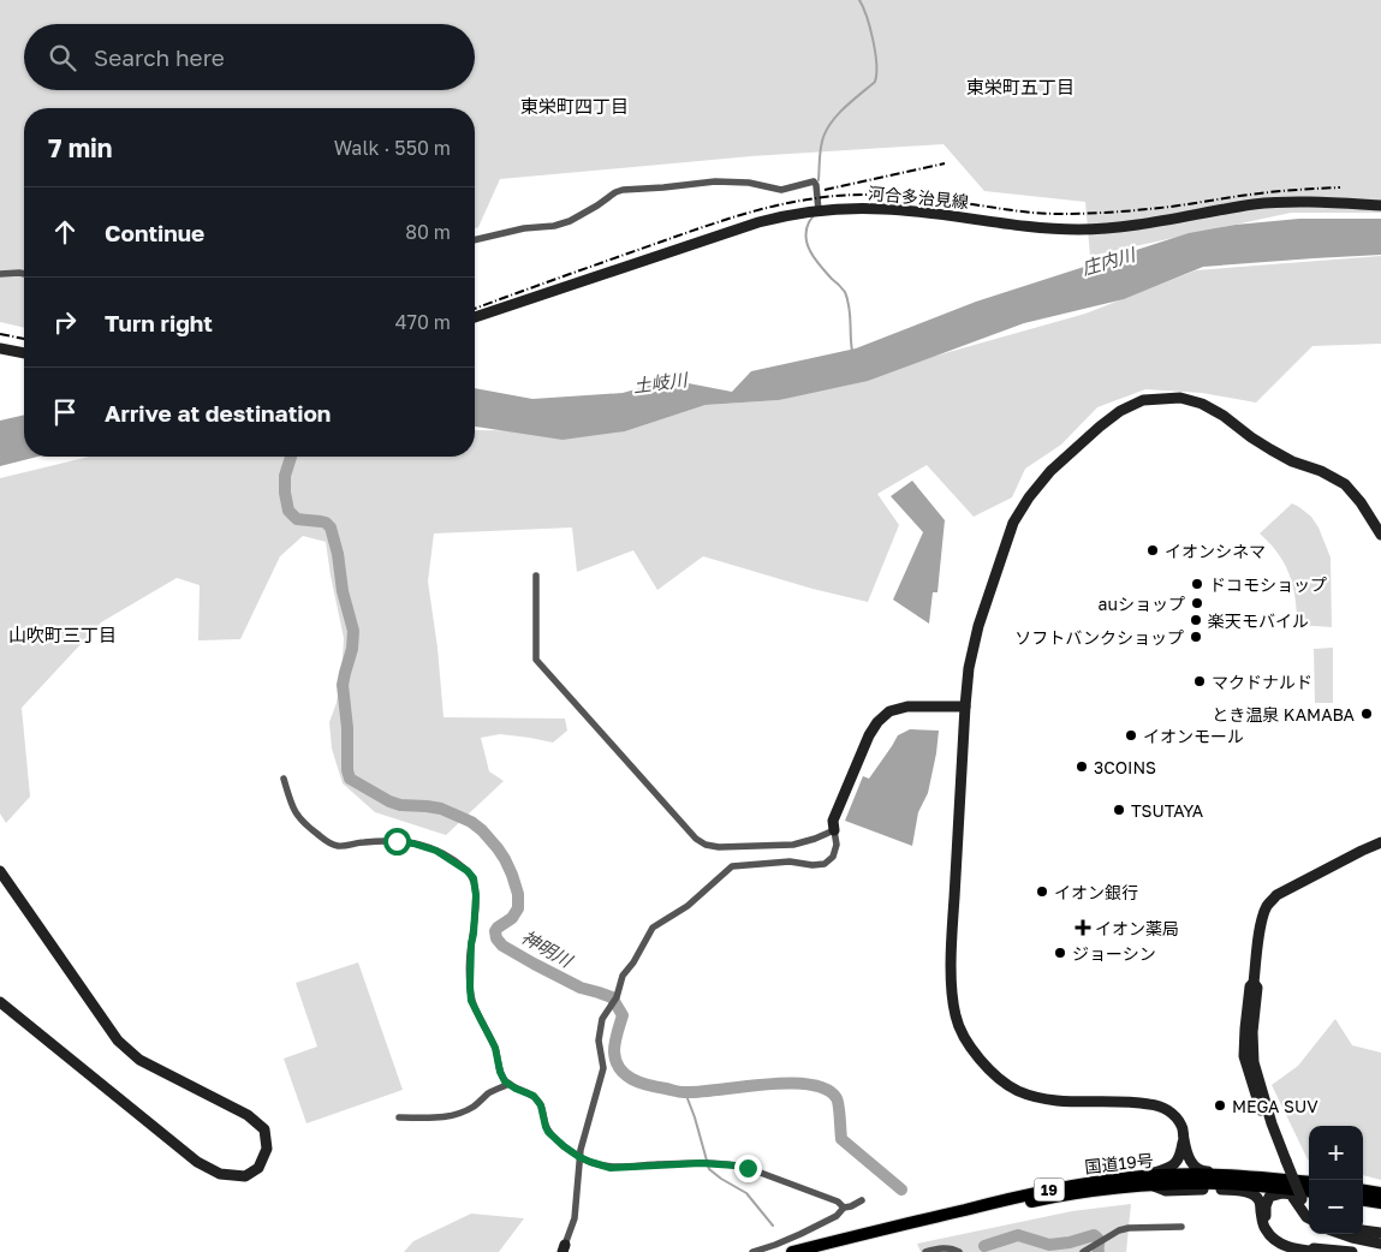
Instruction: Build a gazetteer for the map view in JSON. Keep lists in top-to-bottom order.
{
  "streets": {
    "highway": ["国道19号", "19"],
    "street": ["河合多治見線"]
  },
  "districts": ["東栄町五丁目", "東栄町四丁目", "山吹町三丁目"],
  "water": ["庄内川", "土岐川", "神明川"],
  "places": {
    "other": [
      "イオンシネマ",
      "ドコモショップ",
      "auショップ",
      "楽天モバイル",
      "ソフトバンクショップ",
      "マクドナルド",
      "とき温泉 KAMABA",
      "イオンモール",
      "3COINS",
      "TSUTAYA",
      "イオン銀行",
      "ジョーシン",
      "MEGA SUV"
    ],
    "health": ["イオン薬局"]
  },
  "page": {
    "search": "Search here",
    "heading": ["7 min", "Walk · 550 m"],
    "list": [
      ["Continue", "80 m"],
      ["Turn right", "470 m"],
      "Arrive at destination"
    ],
    "map_buttons": ["+", "−"]
  }
}
